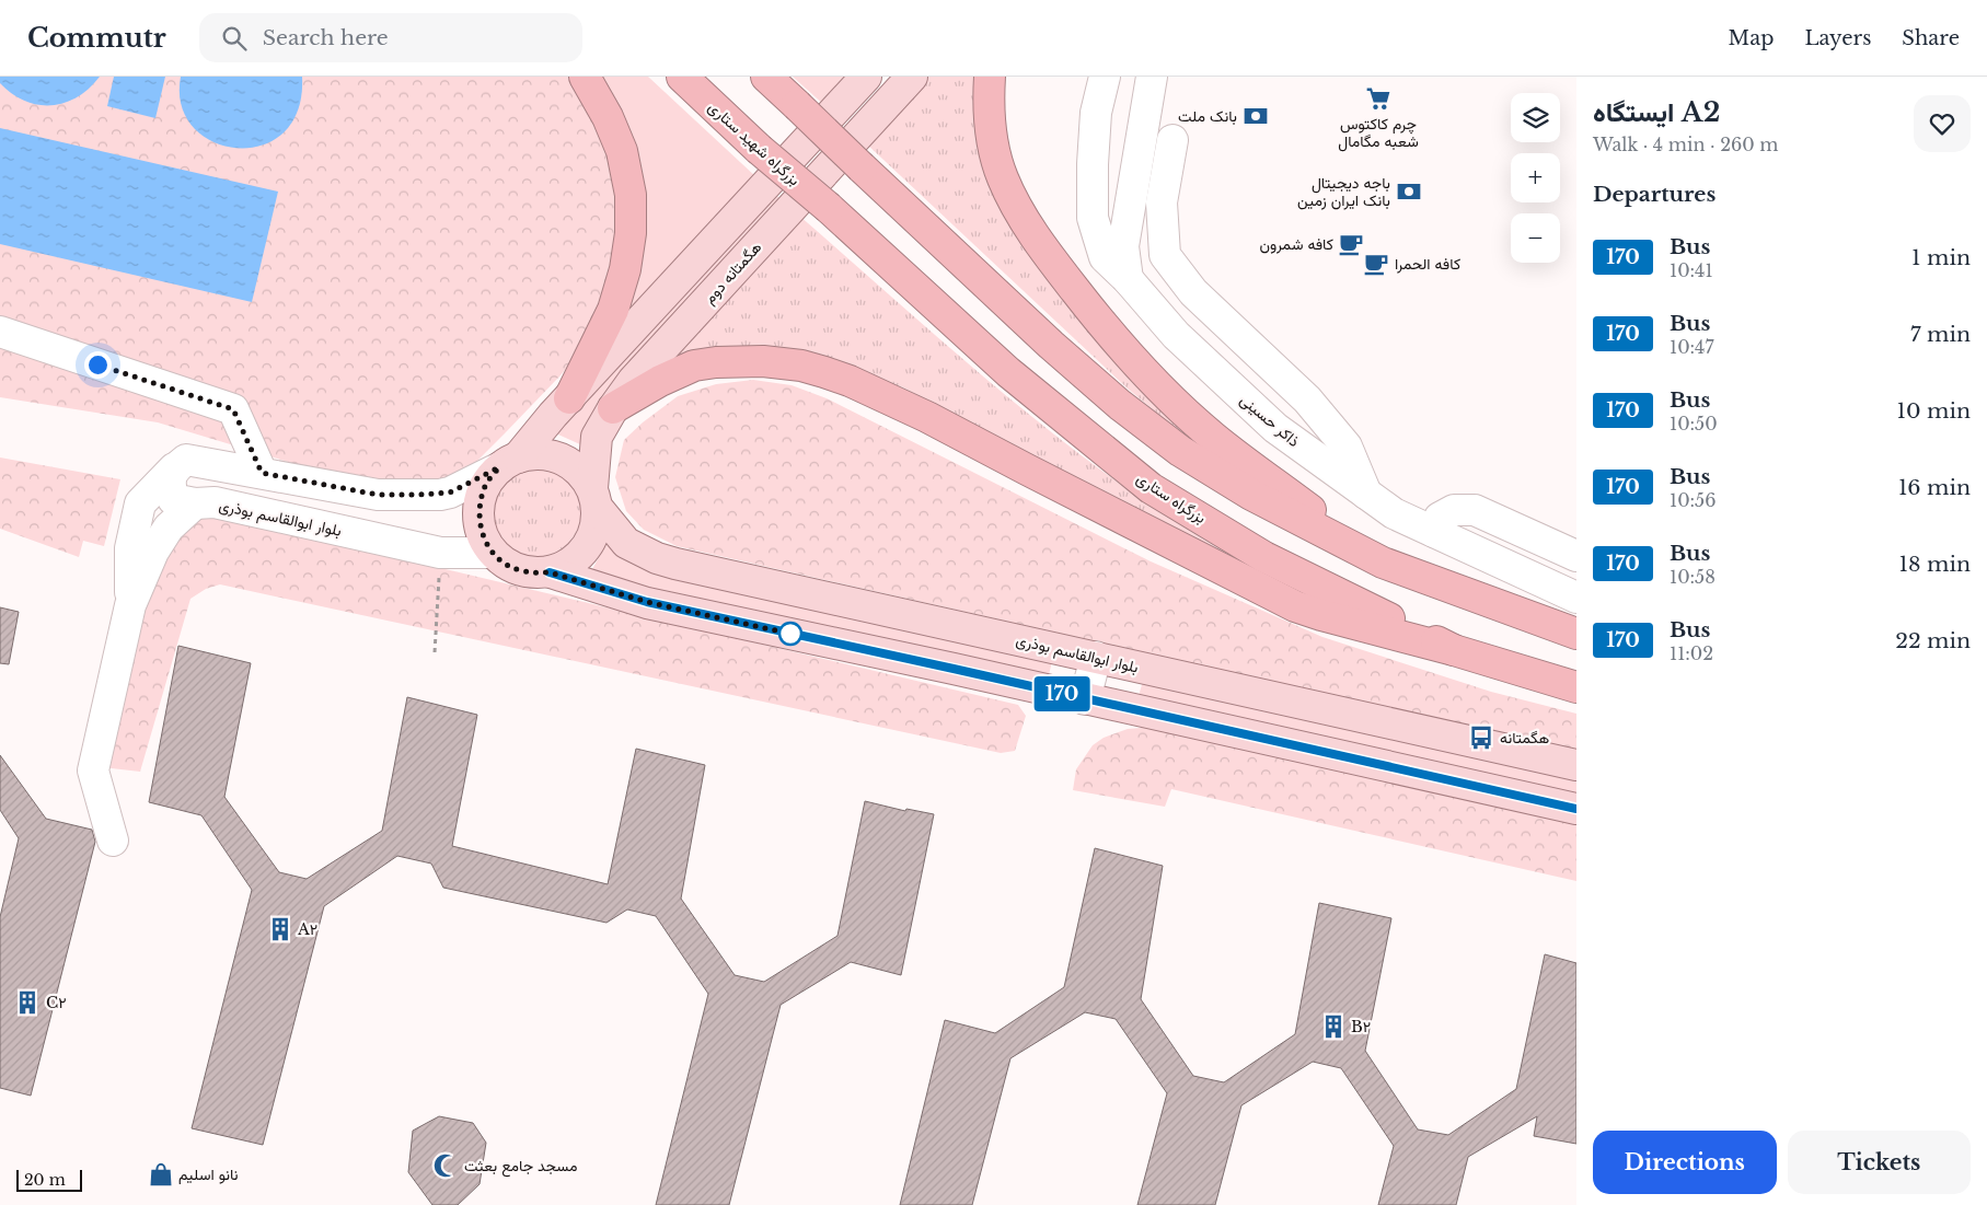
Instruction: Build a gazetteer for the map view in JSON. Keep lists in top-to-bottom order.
{
  "streets": {
    "highway": ["بزرگراه شهید ستاری", "بزرگراه ستاری"],
    "main road": ["هگمتانه دوم", "بلوار ابوالقاسم بوذری"],
    "street": ["ذاکر حسینی"]
  },
  "crossings": [
    ["بزرگراه شهید ستاری", "بزرگراه ستاری"],
    ["هگمتانه دوم", "بلوار ابوالقاسم بوذری"]
  ],
  "places": {
    "supermarket": ["چرم کاکتوس شعبه مگامال"],
    "bank": ["بانک ملت", "باجه دیجیتال بانک ایران زمین"],
    "cafe": ["کافه شمرون", "کافه الحمرا"],
    "bus stop": ["هگمتانه"],
    "building": ["A۲", "C۲", "B۲"],
    "mosque": ["مسجد جامع بعثت"],
    "shop": ["نانو اسلیم"]
  },
  "lines": ["bus line 170"],
  "scale_bar": "20 m",
  "page": {
    "header": "Commutr",
    "search": "Search here",
    "nav": ["Map", "Layers", "Share"],
    "on_map": "170",
    "heading": [
      ["ایستگاه A2", "Walk · 4 min · 260 m"],
      "Departures"
    ],
    "map_buttons": ["+", "−"],
    "list": [
      {
        "mark": "170",
        "name": "Bus",
        "note": "10:41",
        "value": "1 min"
      },
      {
        "mark": "170",
        "name": "Bus",
        "note": "10:47",
        "value": "7 min"
      },
      {
        "mark": "170",
        "name": "Bus",
        "note": "10:50",
        "value": "10 min"
      },
      {
        "mark": "170",
        "name": "Bus",
        "note": "10:56",
        "value": "16 min"
      },
      {
        "mark": "170",
        "name": "Bus",
        "note": "10:58",
        "value": "18 min"
      },
      {
        "mark": "170",
        "name": "Bus",
        "note": "11:02",
        "value": "22 min"
      }
    ],
    "buttons": ["Directions", "Tickets"],
    "scale": "20 m"
  }
}
